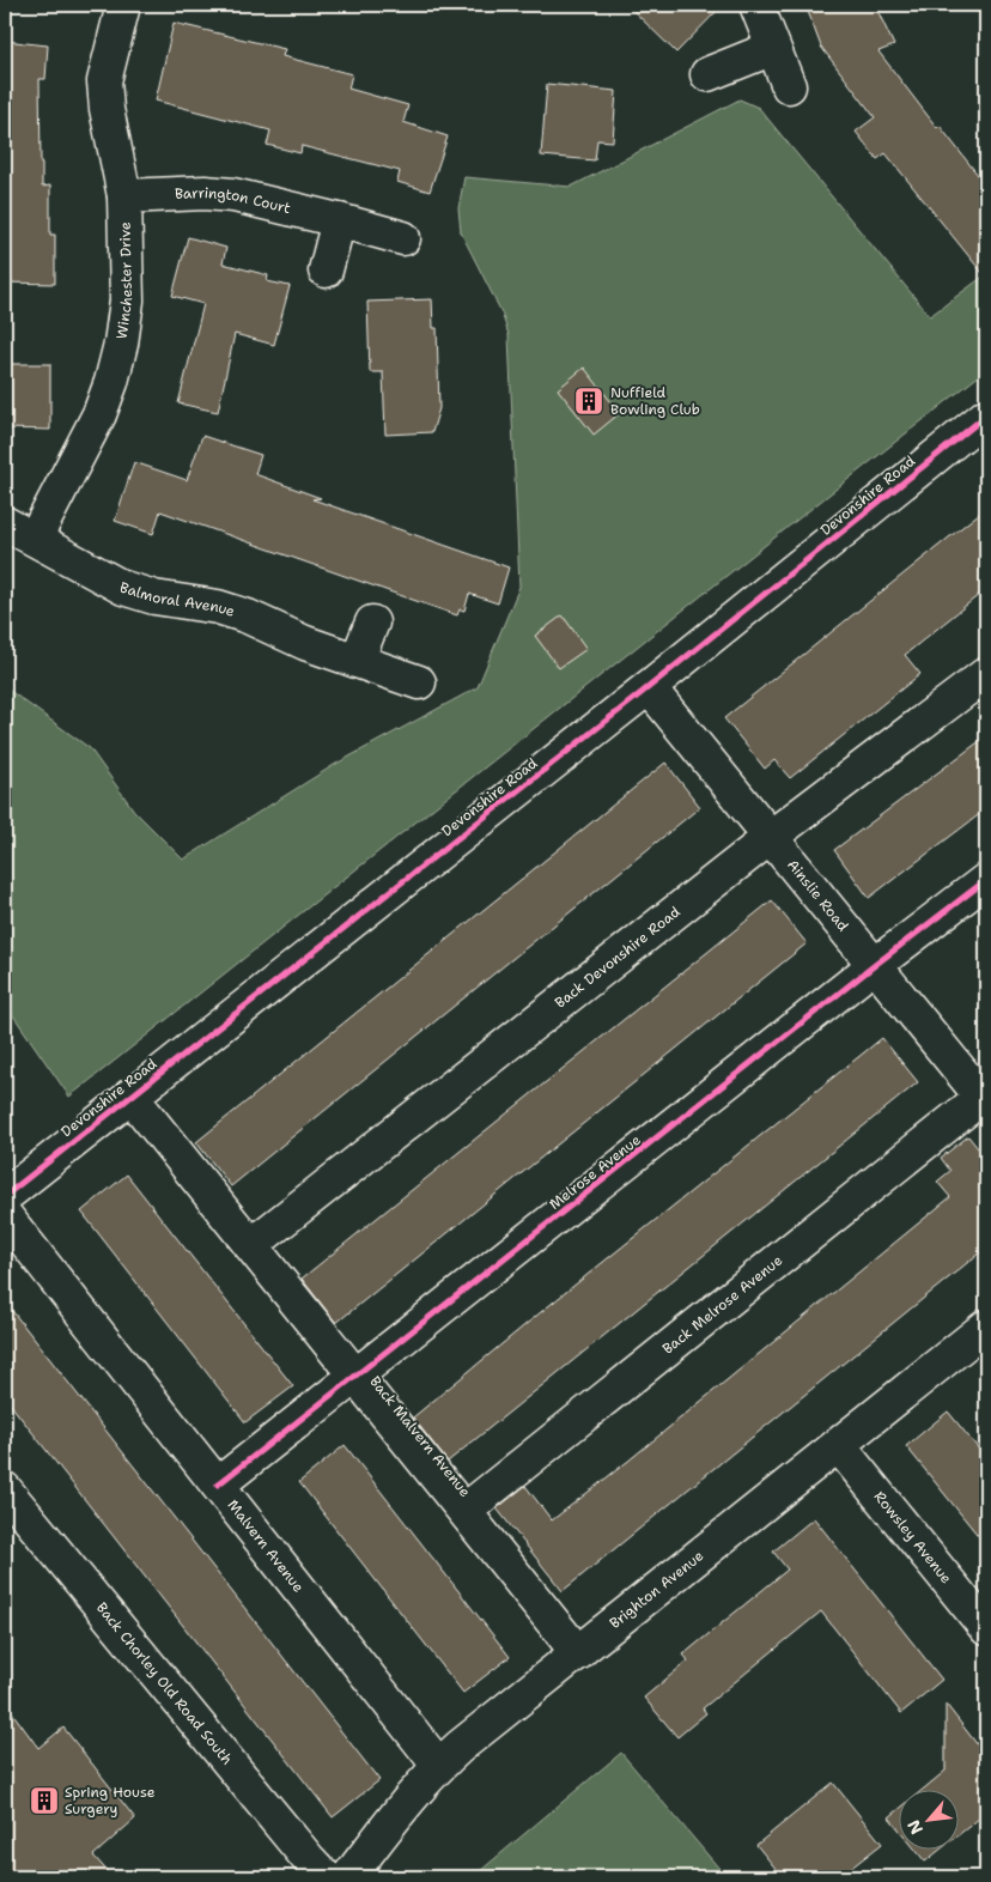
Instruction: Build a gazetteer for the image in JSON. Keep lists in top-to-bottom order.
{
  "streets": {
    "street": [
      "Barrington Court",
      "Winchester Drive",
      "Devonshire Road",
      "Balmoral Avenue",
      "Ainslie Road",
      "Back Devonshire Road",
      "Melrose Avenue",
      "Back Melrose Avenue",
      "Back Malvern Avenue",
      "Rowsley Avenue",
      "Malvern Avenue",
      "Brighton Avenue",
      "Back Chorley Old Road South"
    ]
  },
  "crossings": [
    ["Barrington Court", "Winchester Drive"],
    ["Winchester Drive", "Balmoral Avenue"],
    ["Devonshire Road", "Ainslie Road"],
    ["Devonshire Road", "Back Malvern Avenue"],
    ["Ainslie Road", "Back Devonshire Road"],
    ["Ainslie Road", "Melrose Avenue"],
    ["Ainslie Road", "Back Melrose Avenue"],
    ["Back Devonshire Road", "Back Malvern Avenue"],
    ["Melrose Avenue", "Back Malvern Avenue"],
    ["Melrose Avenue", "Malvern Avenue"],
    ["Back Melrose Avenue", "Back Malvern Avenue"],
    ["Back Malvern Avenue", "Brighton Avenue"],
    ["Rowsley Avenue", "Brighton Avenue"],
    ["Malvern Avenue", "Brighton Avenue"]
  ],
  "places": {
    "building": ["Nuffield Bowling Club", "Spring House Surgery"]
  },
  "north": "bottom left"
}
